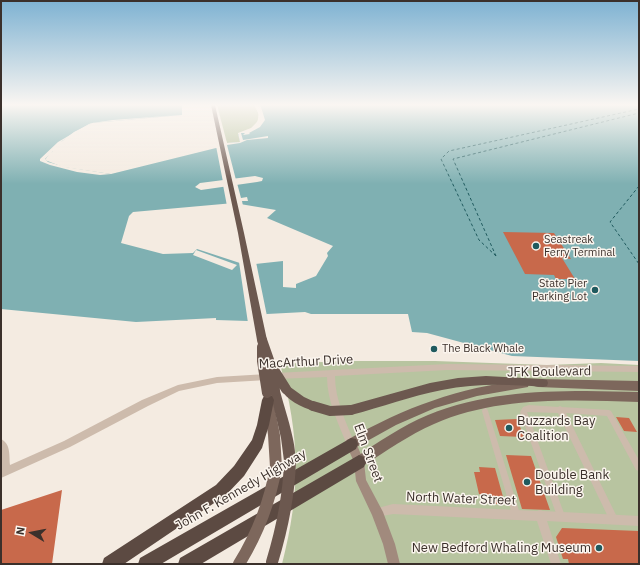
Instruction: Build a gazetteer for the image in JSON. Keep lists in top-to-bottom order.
{
  "streets": {
    "highway": ["John F. Kennedy Highway"],
    "main road": ["JFK Boulevard", "Elm Street"],
    "street": ["MacArthur Drive", "North Water Street"]
  },
  "crossings": [
    ["MacArthur Drive", "Elm Street"],
    ["JFK Boulevard", "Elm Street"],
    ["JFK Boulevard", "John F. Kennedy Highway"],
    ["Elm Street", "John F. Kennedy Highway"],
    ["Elm Street", "North Water Street"]
  ],
  "places": [
    "Seastreak Ferry Terminal",
    "State Pier Parking Lot",
    "The Black Whale",
    "Buzzards Bay Coalition",
    "Double Bank Building",
    "New Bedford Whaling Museum"
  ],
  "north": "left"
}
